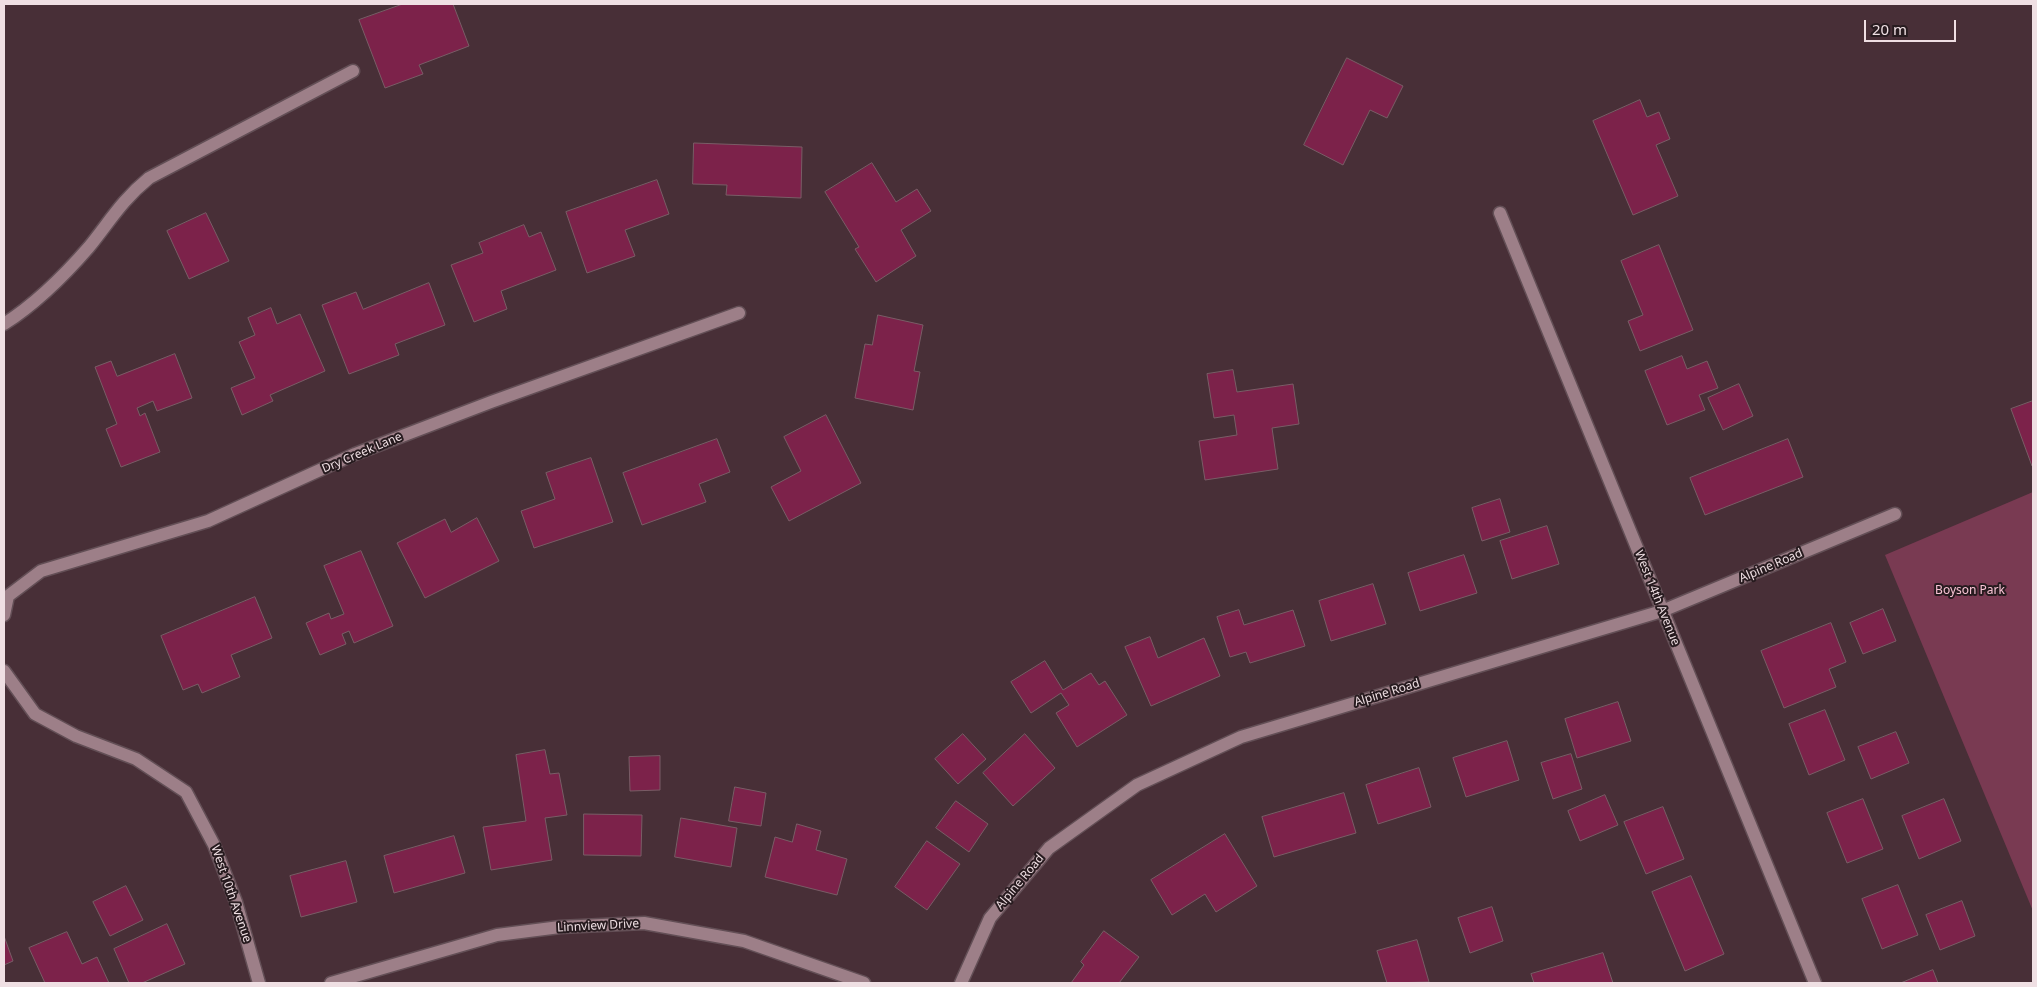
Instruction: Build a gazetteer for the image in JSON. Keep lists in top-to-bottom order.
{
  "streets": {
    "street": [
      "Dry Creek Lane",
      "Alpine Road",
      "West 14th Avenue",
      "West 10th Avenue",
      "Linnview Drive"
    ]
  },
  "crossings": [
    ["Alpine Road", "West 14th Avenue"]
  ],
  "parks": ["Boyson Park"],
  "scale_bar": "20 m"
}
